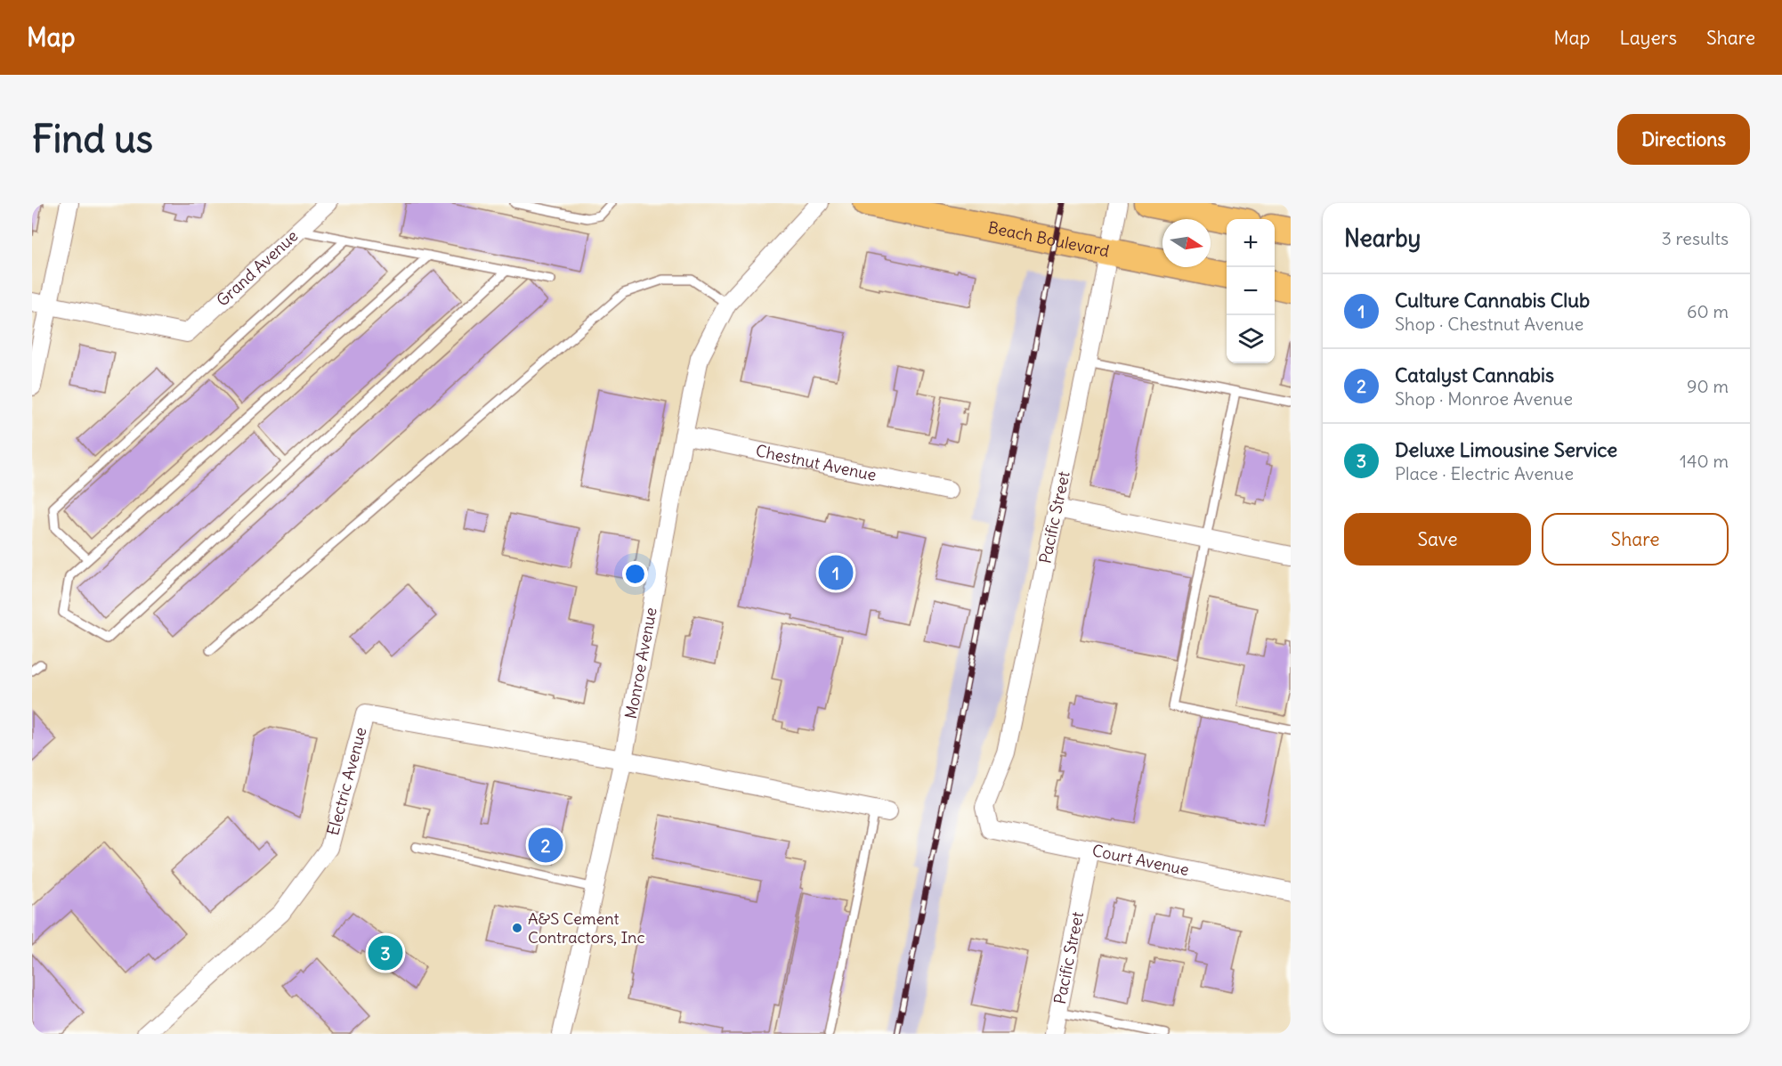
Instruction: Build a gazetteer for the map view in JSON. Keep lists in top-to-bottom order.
{
  "streets": {
    "main road": ["Beach Boulevard"],
    "street": [
      "Grand Avenue",
      "Chestnut Avenue",
      "Pacific Street",
      "Monroe Avenue",
      "Electric Avenue",
      "Court Avenue"
    ]
  },
  "crossings": [
    ["Beach Boulevard", "Pacific Street"],
    ["Chestnut Avenue", "Monroe Avenue"],
    ["Pacific Street", "Court Avenue"],
    ["Monroe Avenue", "Electric Avenue"]
  ],
  "places": ["A&S Cement Contractors, Inc"],
  "north": "right",
  "page": {
    "header": "Map",
    "nav": ["Map", "Layers", "Share"],
    "buttons": [
      "Directions",
      ["Save", "Share"]
    ],
    "title": "Find us",
    "heading": ["Nearby", "3 results"],
    "map_buttons": ["+", "−"],
    "list": [
      {
        "mark": "1",
        "name": "Culture Cannabis Club",
        "note": "Shop · Chestnut Avenue",
        "value": "60 m"
      },
      {
        "mark": "2",
        "name": "Catalyst Cannabis",
        "note": "Shop · Monroe Avenue",
        "value": "90 m"
      },
      {
        "mark": "3",
        "name": "Deluxe Limousine Service",
        "note": "Place · Electric Avenue",
        "value": "140 m"
      }
    ],
    "pins": ["1", "2", "3"]
  }
}
